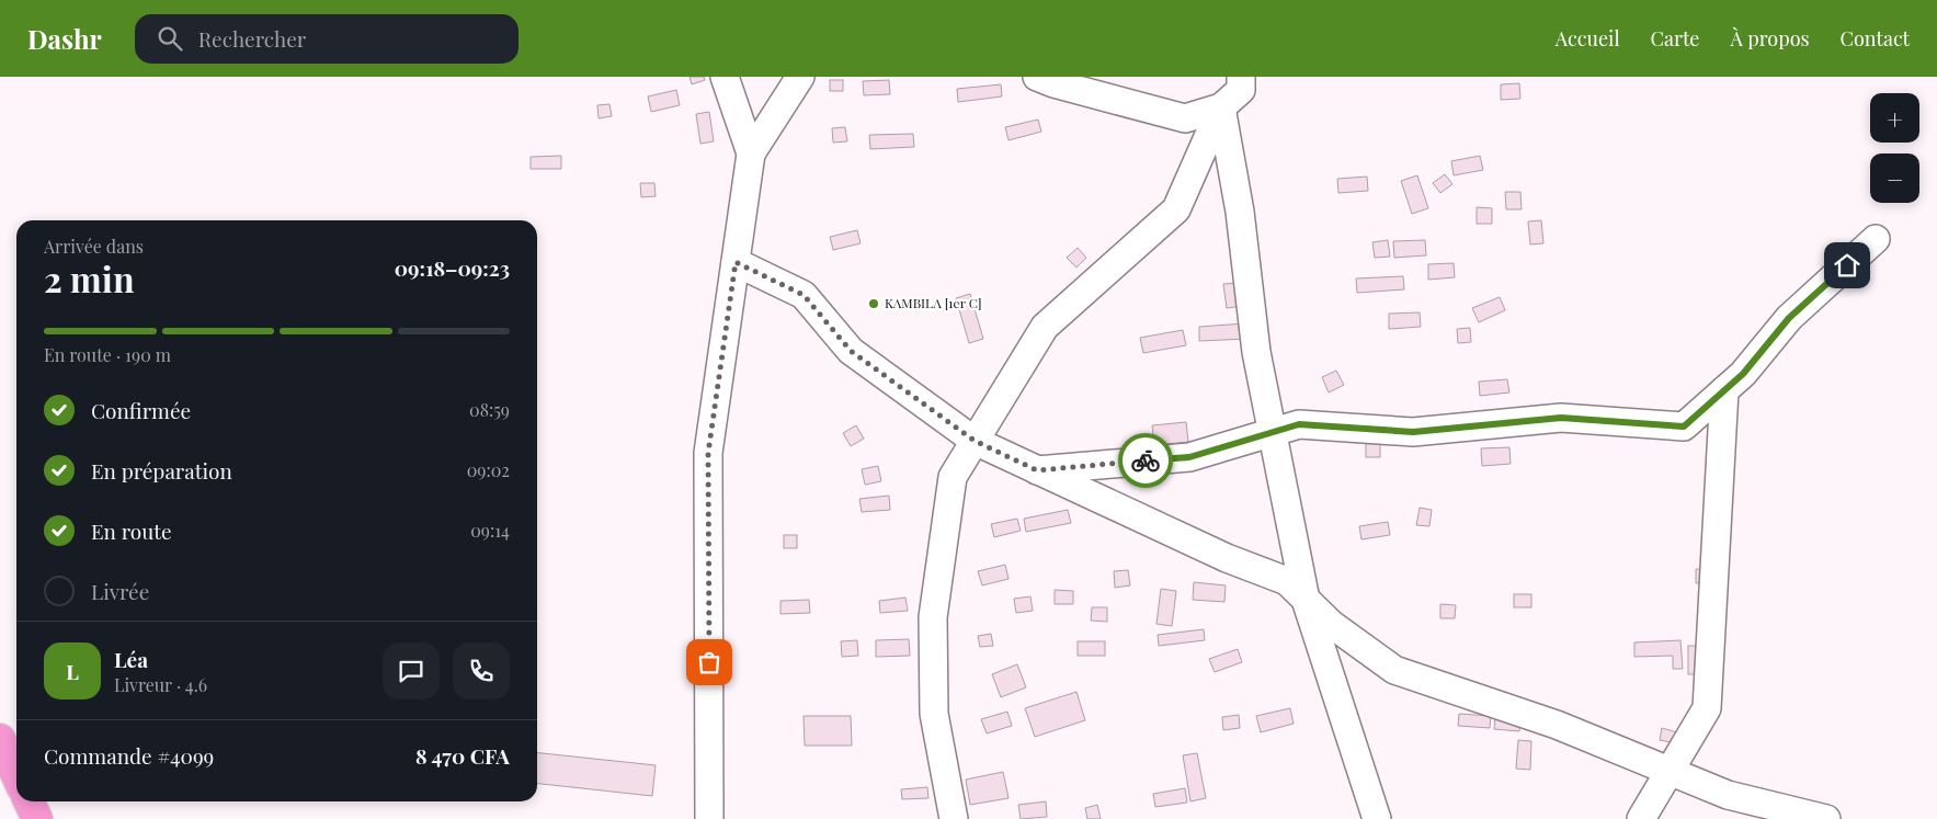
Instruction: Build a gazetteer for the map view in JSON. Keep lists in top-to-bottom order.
{
  "places": ["KAMBILA [1er C]"],
  "page": {
    "header": "Dashr",
    "search": "Rechercher",
    "nav": [
      "Accueil",
      "Carte",
      "À propos",
      "Contact"
    ],
    "map_buttons": ["+", "−"],
    "heading": ["2 min", "Arrivée dans", "09:18–09:23"],
    "panel": [
      "Léa",
      "Livreur · 4.6",
      "Commande #4099",
      "8 470 CFA"
    ],
    "bar": "En route · 190 m",
    "list": [
      ["Confirmée", "08:59"],
      ["En préparation", "09:02"],
      ["En route", "09:14"],
      "Livrée"
    ],
    "round": "L"
  }
}
